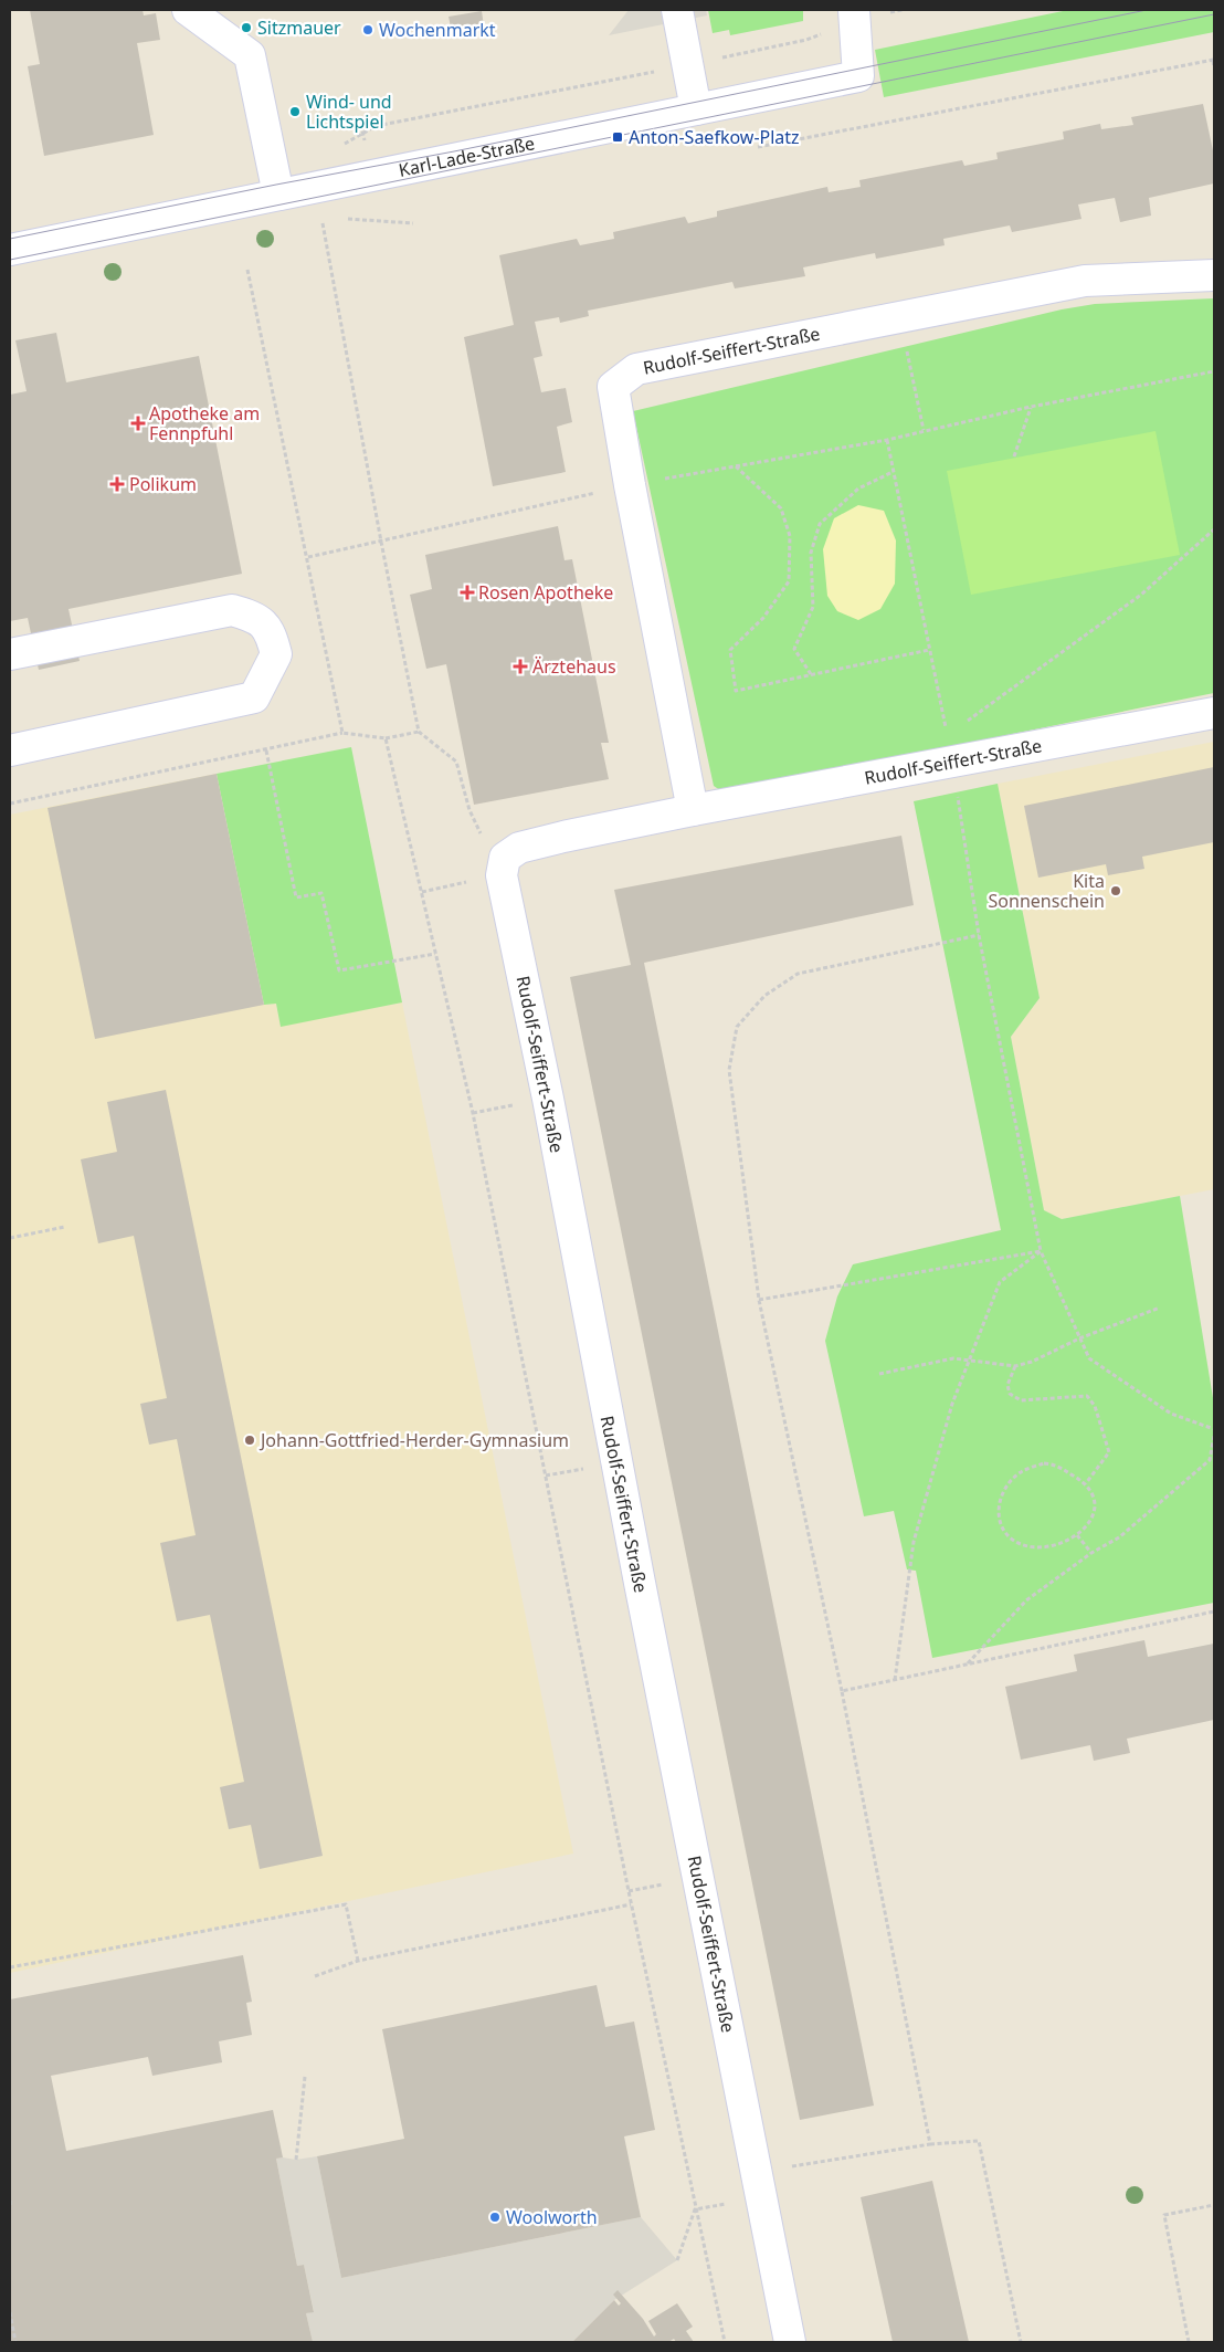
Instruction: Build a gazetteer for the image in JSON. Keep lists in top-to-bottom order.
{
  "streets": {
    "street": ["Karl-Lade-Straße", "Rudolf-Seiffert-Straße"]
  },
  "places": {
    "other": [
      "Sitzmauer",
      "Wochenmarkt",
      "Wind- und Lichtspiel",
      "Kita Sonnenschein",
      "Johann-Gottfried-Herder-Gymnasium",
      "Woolworth"
    ],
    "transit": ["Anton-Saefkow-Platz"],
    "health": [
      "Apotheke am Fennpfuhl",
      "Polikum",
      "Rosen Apotheke",
      "Ärztehaus"
    ]
  }
}
